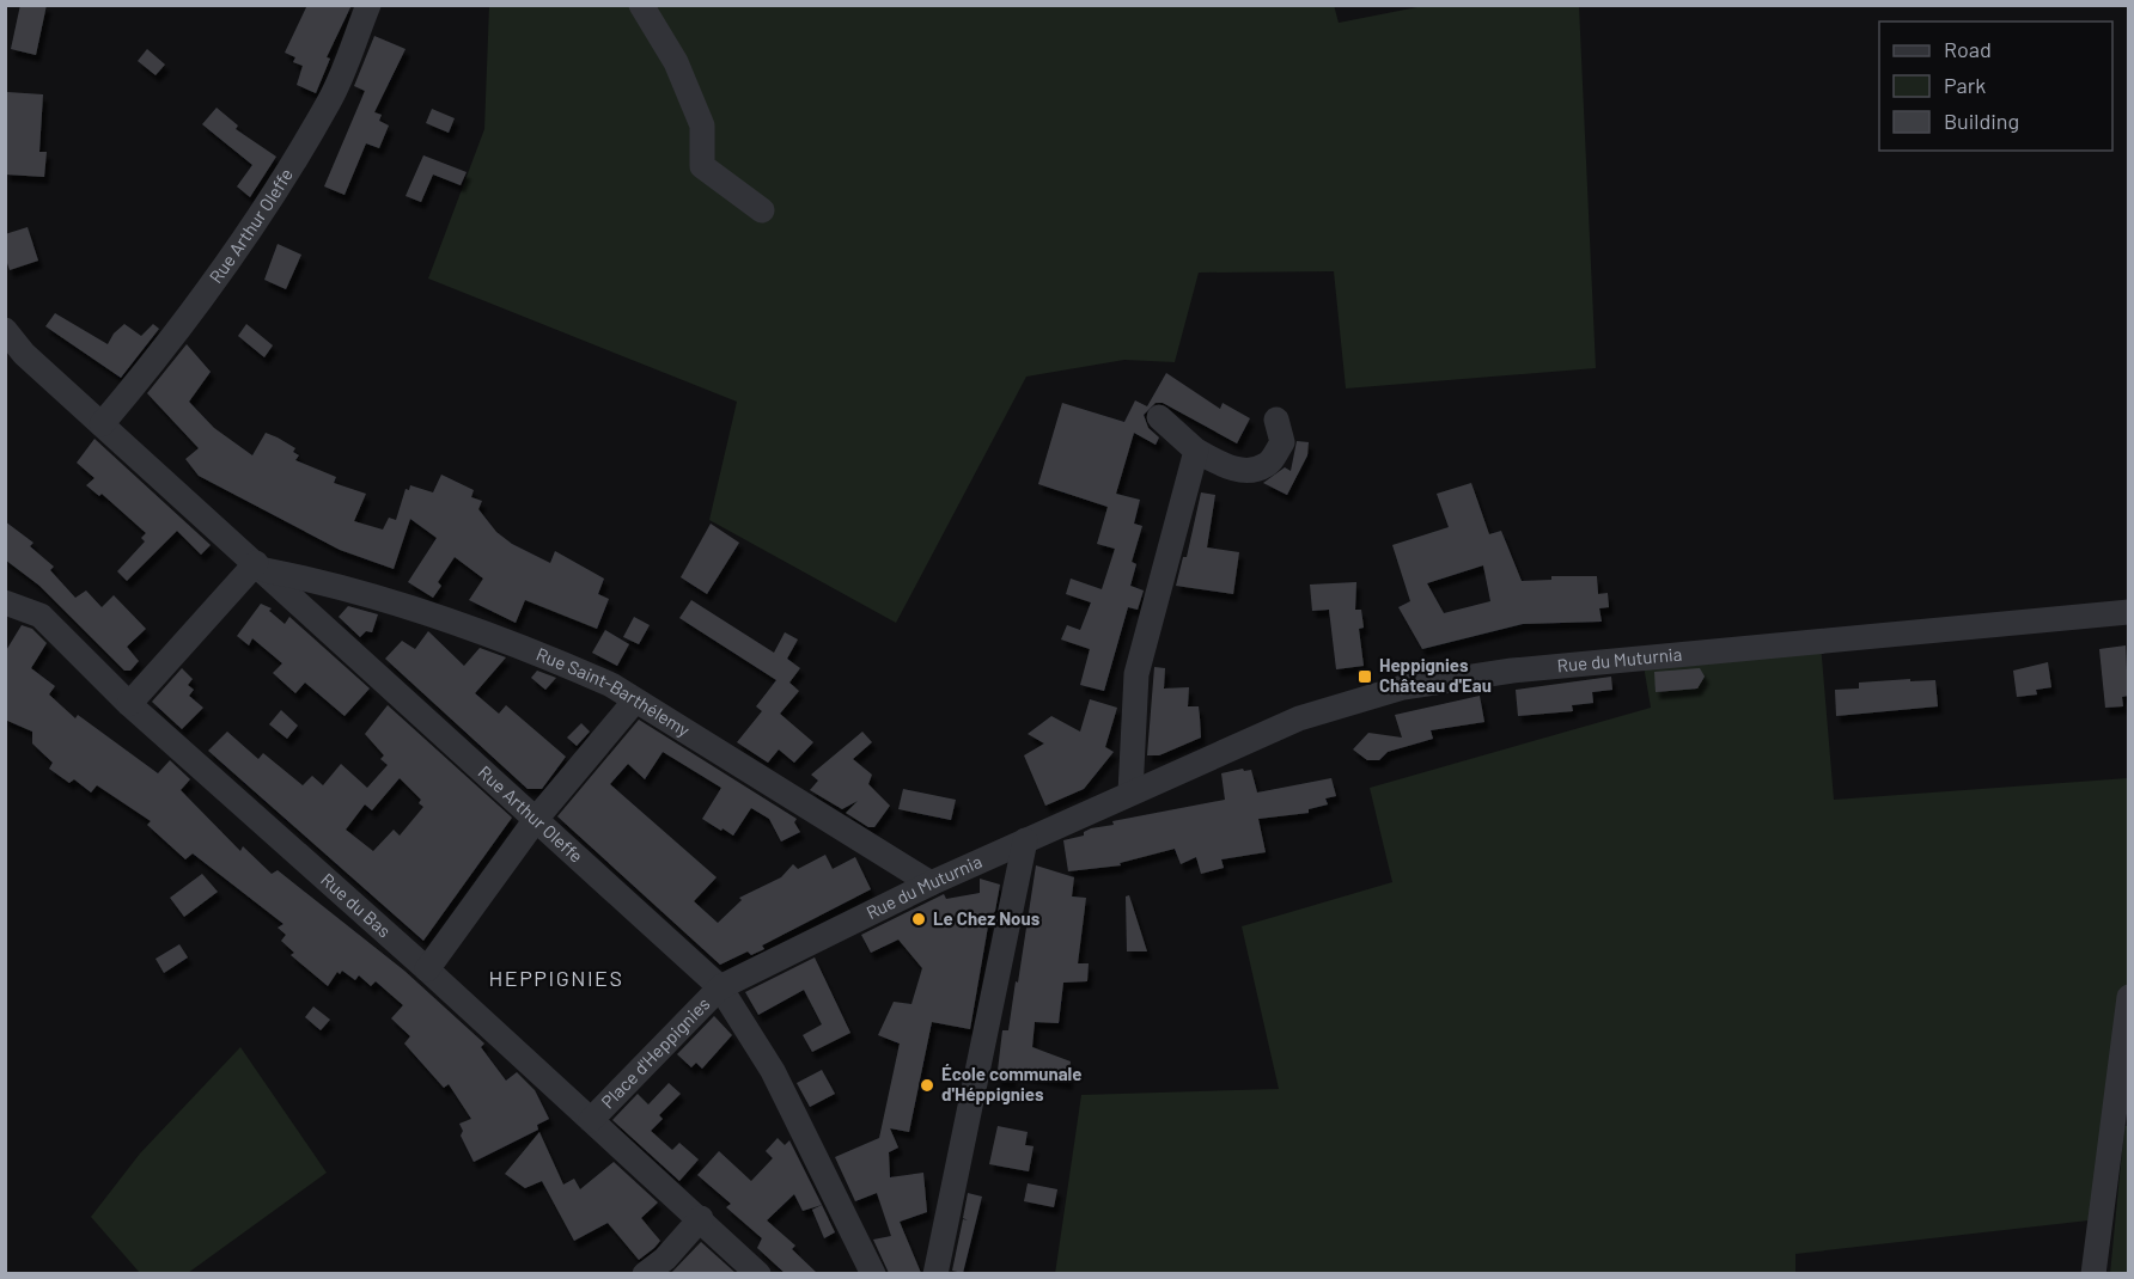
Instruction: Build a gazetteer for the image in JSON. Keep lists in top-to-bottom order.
{
  "streets": {
    "street": [
      "Rue Arthur Oleffe",
      "Rue du Muturnia",
      "Rue Saint-Barthélemy",
      "Rue du Bas",
      "Place d'Heppignies"
    ]
  },
  "crossings": [
    ["Rue Arthur Oleffe", "Rue du Muturnia"],
    ["Rue Arthur Oleffe", "Rue Saint-Barthélemy"],
    ["Rue Arthur Oleffe", "Place d'Heppignies"],
    ["Rue du Muturnia", "Rue Saint-Barthélemy"],
    ["Rue du Muturnia", "Place d'Heppignies"],
    ["Rue du Bas", "Place d'Heppignies"]
  ],
  "districts": ["HEPPIGNIES"],
  "places": {
    "transit": ["Heppignies Château d'Eau"],
    "other": ["Le Chez Nous", "École communale d'Héppignies"]
  },
  "legend": ["Road", "Park", "Building"]
}
